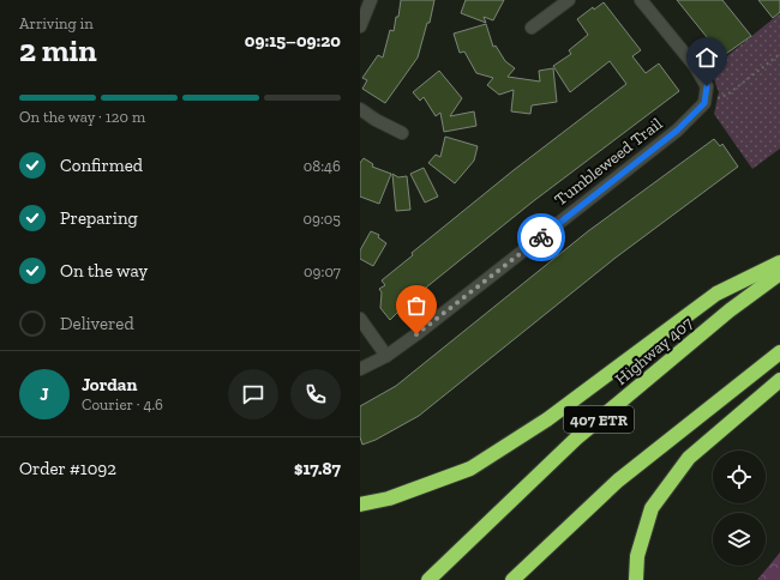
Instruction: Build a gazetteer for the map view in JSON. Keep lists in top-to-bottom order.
{
  "streets": {
    "highway": ["Highway 407", "407 ETR"],
    "street": ["Tumbleweed Trail"]
  },
  "page": {
    "heading": ["2 min", "Arriving in", "09:15–09:20"],
    "panel": [
      "Jordan",
      "Courier · 4.6",
      "Order #1092",
      "$17.87"
    ],
    "bar": "On the way · 120 m",
    "list": [
      ["Confirmed", "08:46"],
      ["Preparing", "09:05"],
      ["On the way", "09:07"],
      "Delivered"
    ],
    "round": "J"
  }
}
